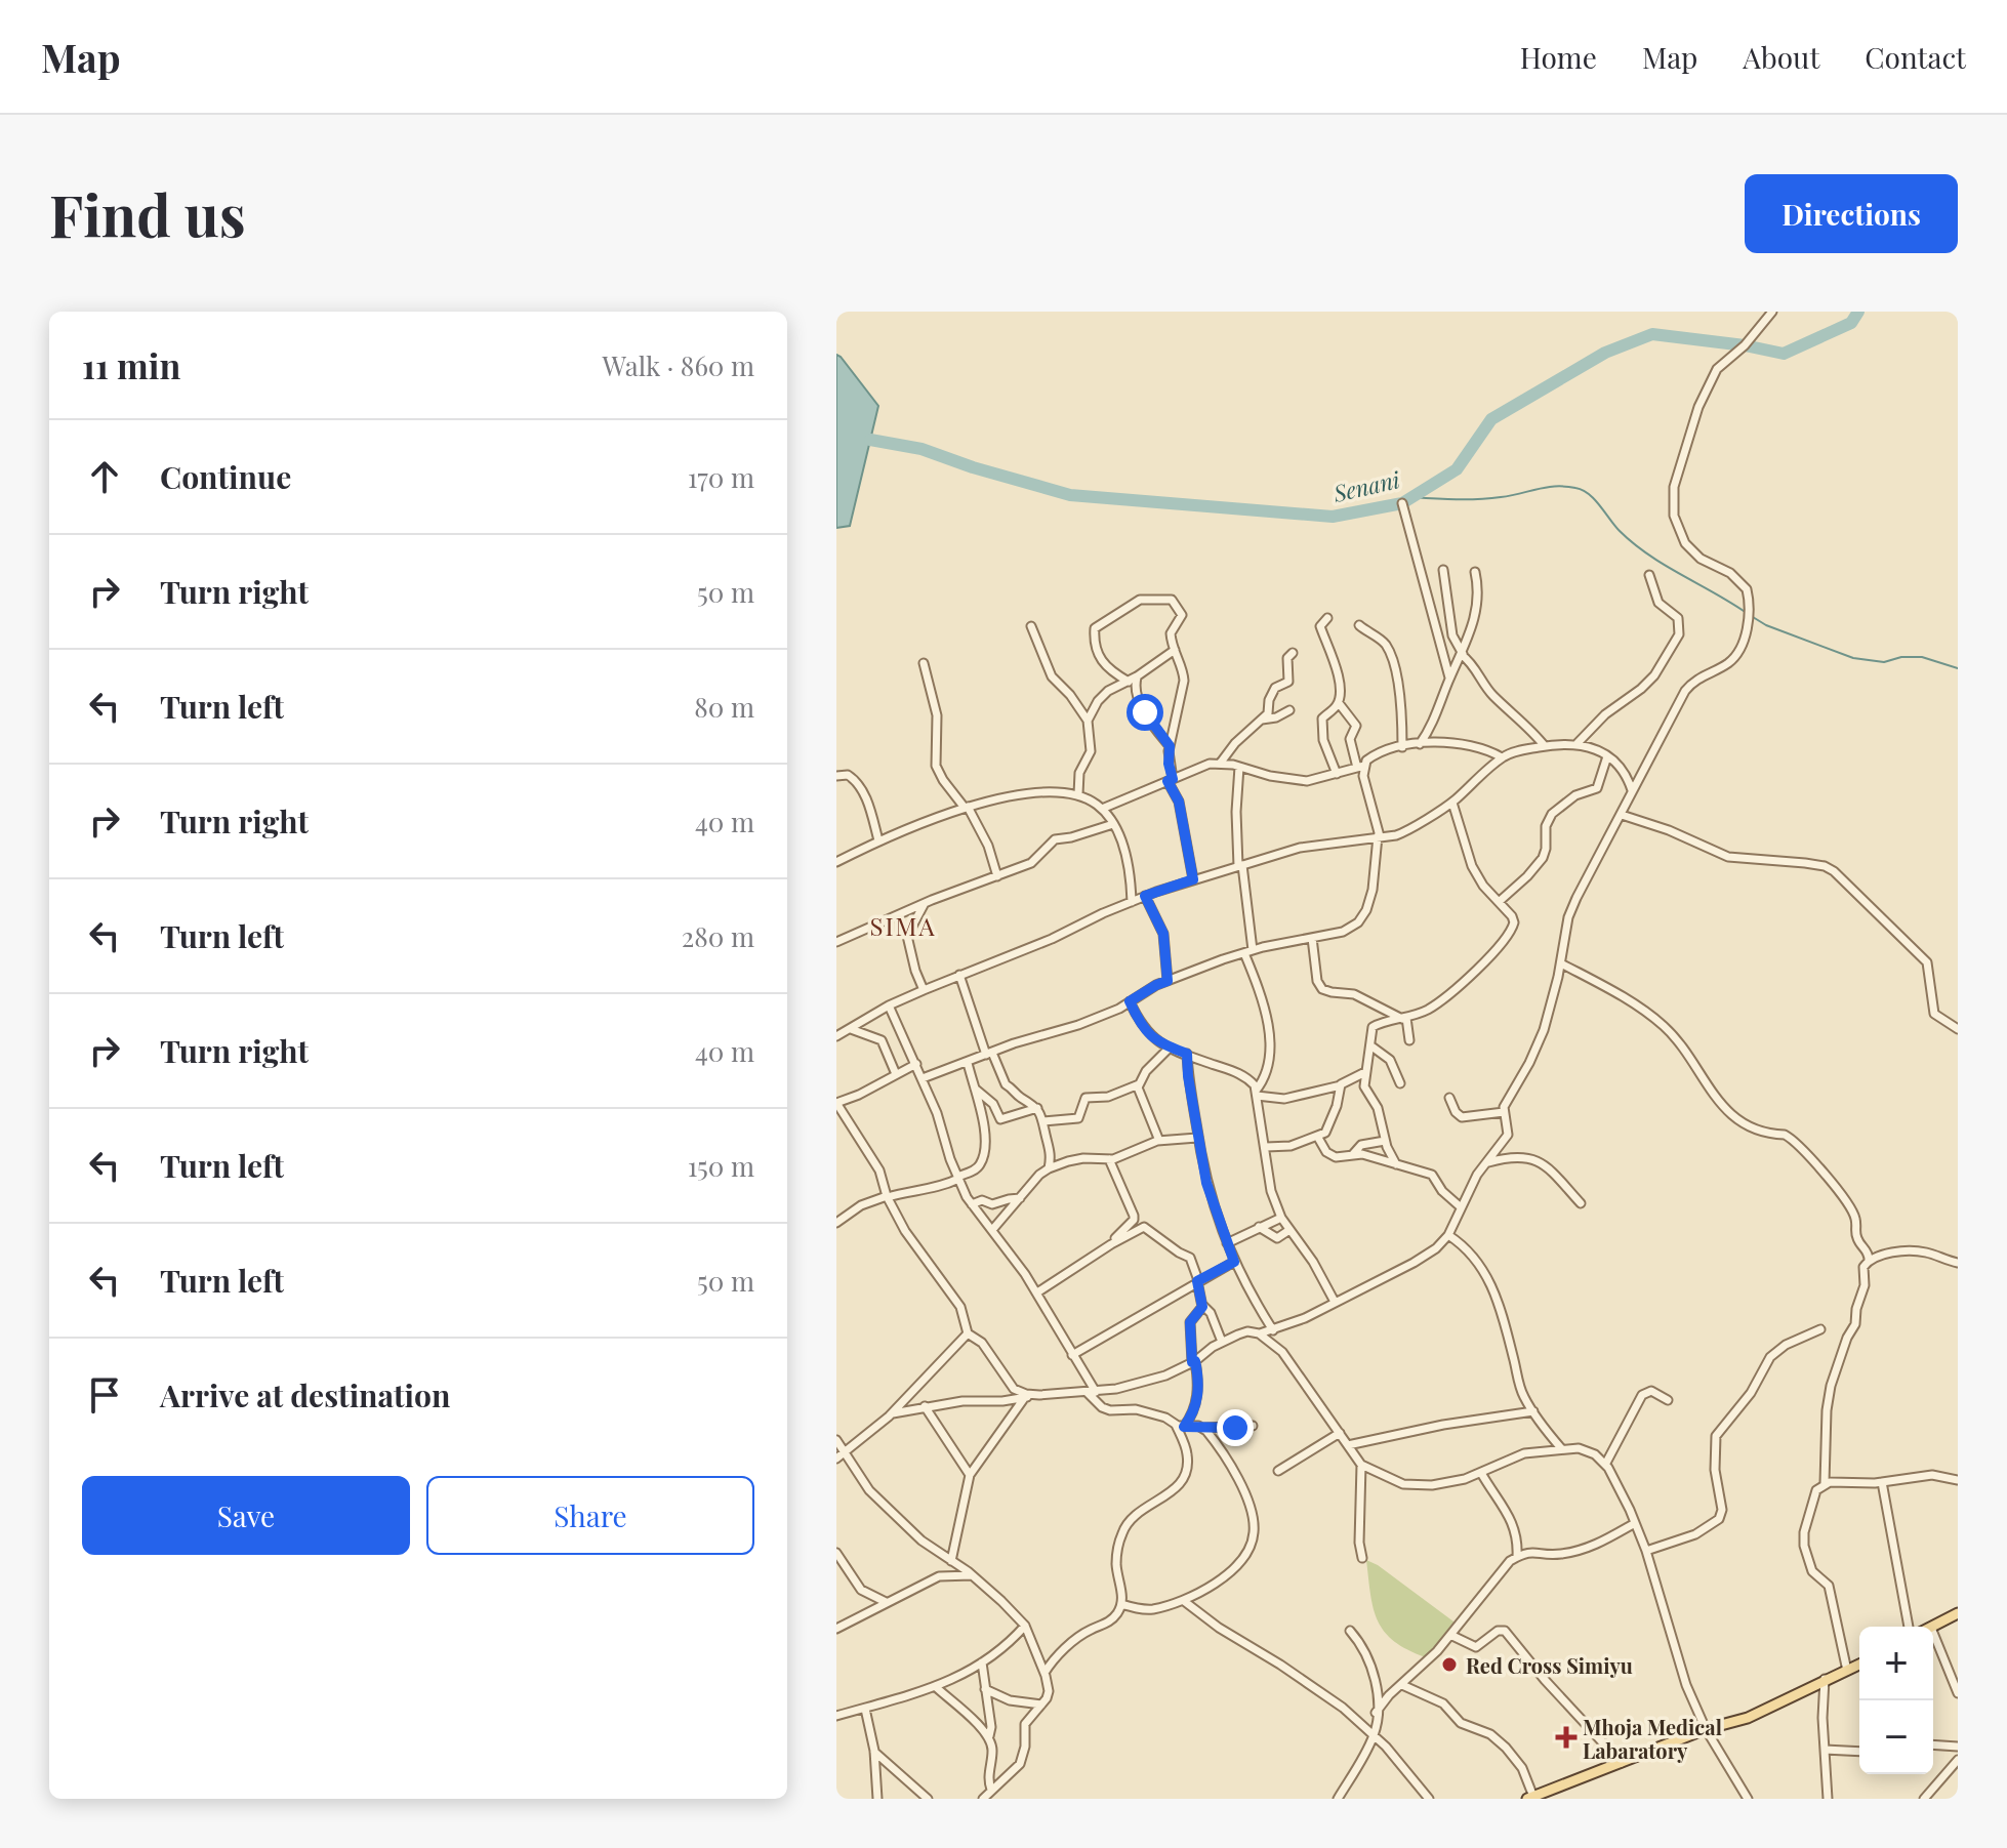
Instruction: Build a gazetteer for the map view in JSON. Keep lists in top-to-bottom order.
{
  "districts": ["SIMA"],
  "water": ["Senani"],
  "places": {
    "other": ["Red Cross Simiyu"],
    "health": ["Mhoja Medical Labaratory"]
  },
  "page": {
    "header": "Map",
    "nav": [
      "Home",
      "Map",
      "About",
      "Contact"
    ],
    "buttons": [
      "Directions",
      ["Save", "Share"]
    ],
    "title": "Find us",
    "heading": ["11 min", "Walk · 860 m"],
    "list": [
      ["Continue", "170 m"],
      ["Turn right", "50 m"],
      ["Turn left", "80 m"],
      ["Turn right", "40 m"],
      ["Turn left", "280 m"],
      ["Turn right", "40 m"],
      ["Turn left", "150 m"],
      ["Turn left", "50 m"],
      "Arrive at destination"
    ],
    "map_buttons": ["+", "−"]
  }
}
